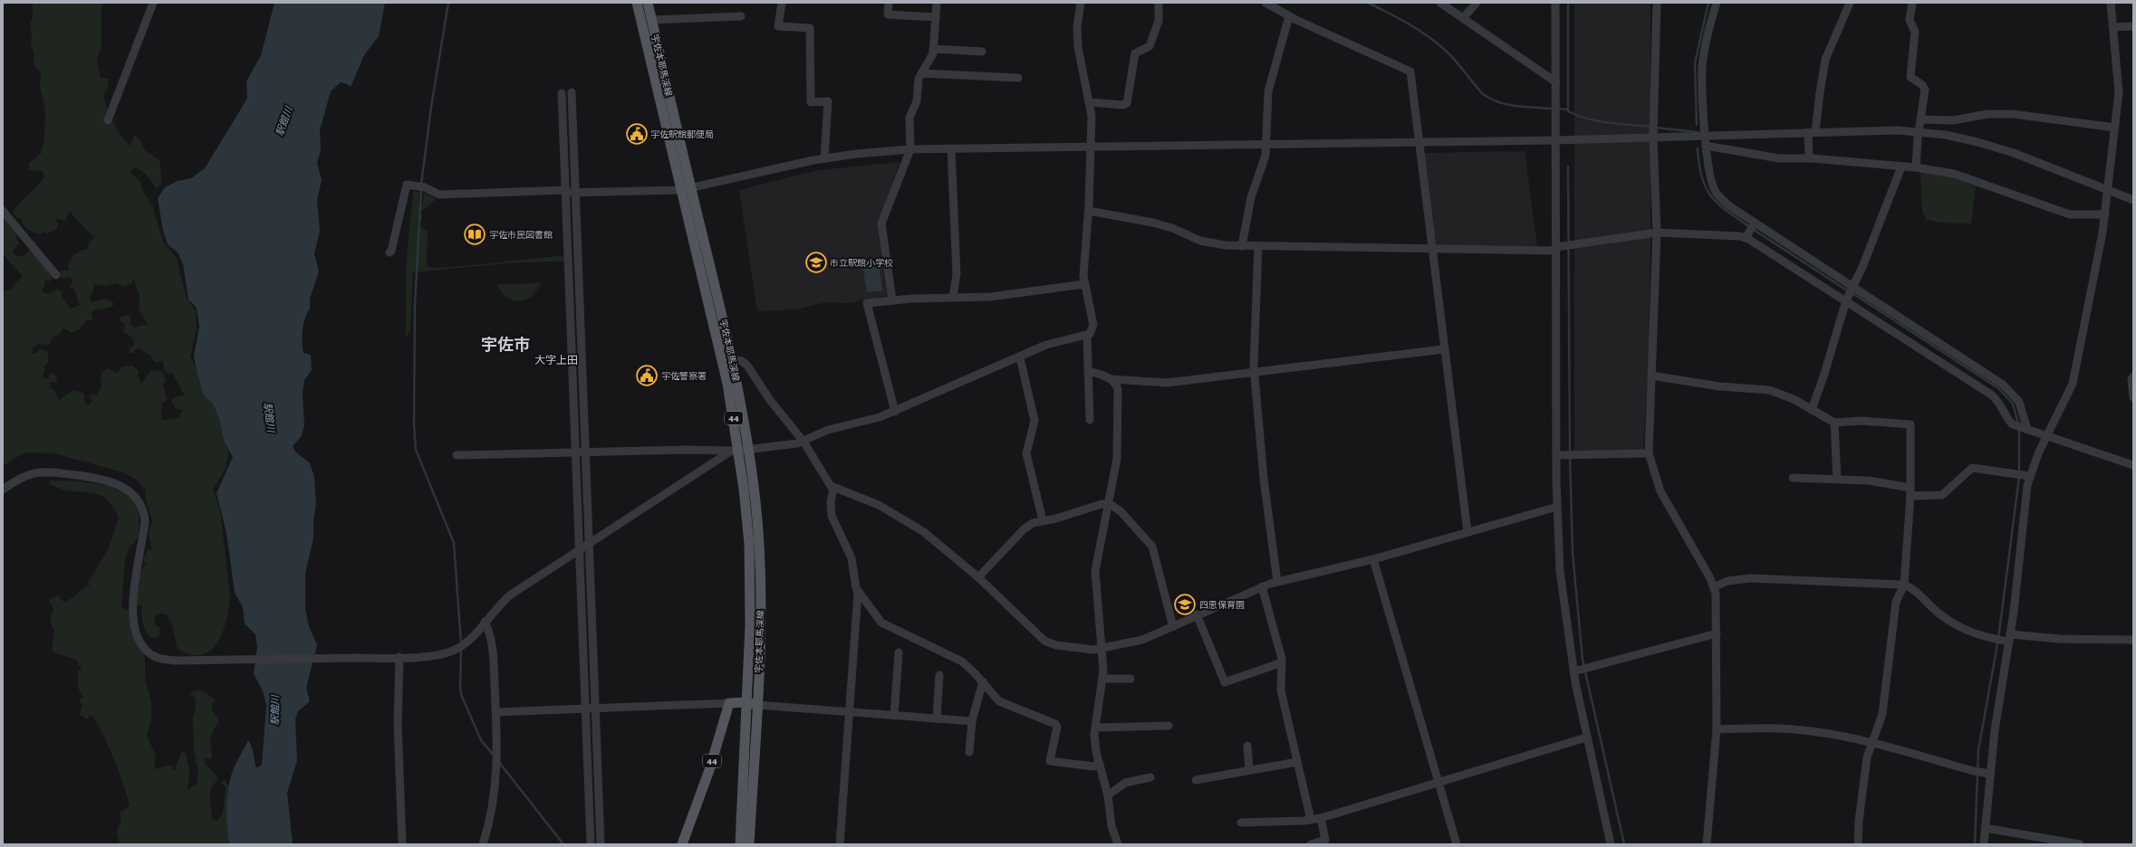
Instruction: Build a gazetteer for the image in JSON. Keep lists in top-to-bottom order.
{
  "streets": {
    "main road": ["宇佐本耶馬渓線", "44"]
  },
  "districts": ["宇佐市", "大字上田"],
  "water": ["駅館川"],
  "places": {
    "public building": ["宇佐駅館郵便局", "宇佐警察署"],
    "library": ["宇佐市民図書館"],
    "school or university": ["市立駅館小学校", "四恩保育園"]
  }
}
